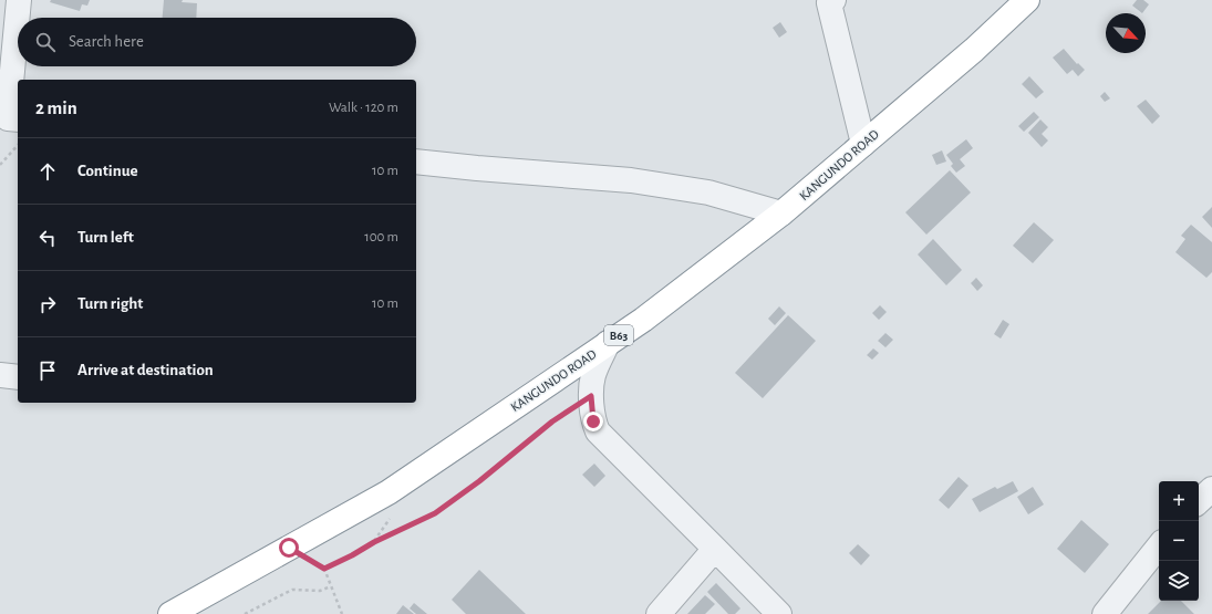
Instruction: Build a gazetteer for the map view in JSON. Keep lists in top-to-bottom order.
{
  "streets": {
    "highway": ["KANGUNDO ROAD", "B63"]
  },
  "north": "bottom right",
  "page": {
    "search": "Search here",
    "heading": ["2 min", "Walk · 120 m"],
    "list": [
      ["Continue", "10 m"],
      ["Turn left", "100 m"],
      ["Turn right", "10 m"],
      "Arrive at destination"
    ],
    "map_buttons": ["+", "−"]
  }
}
